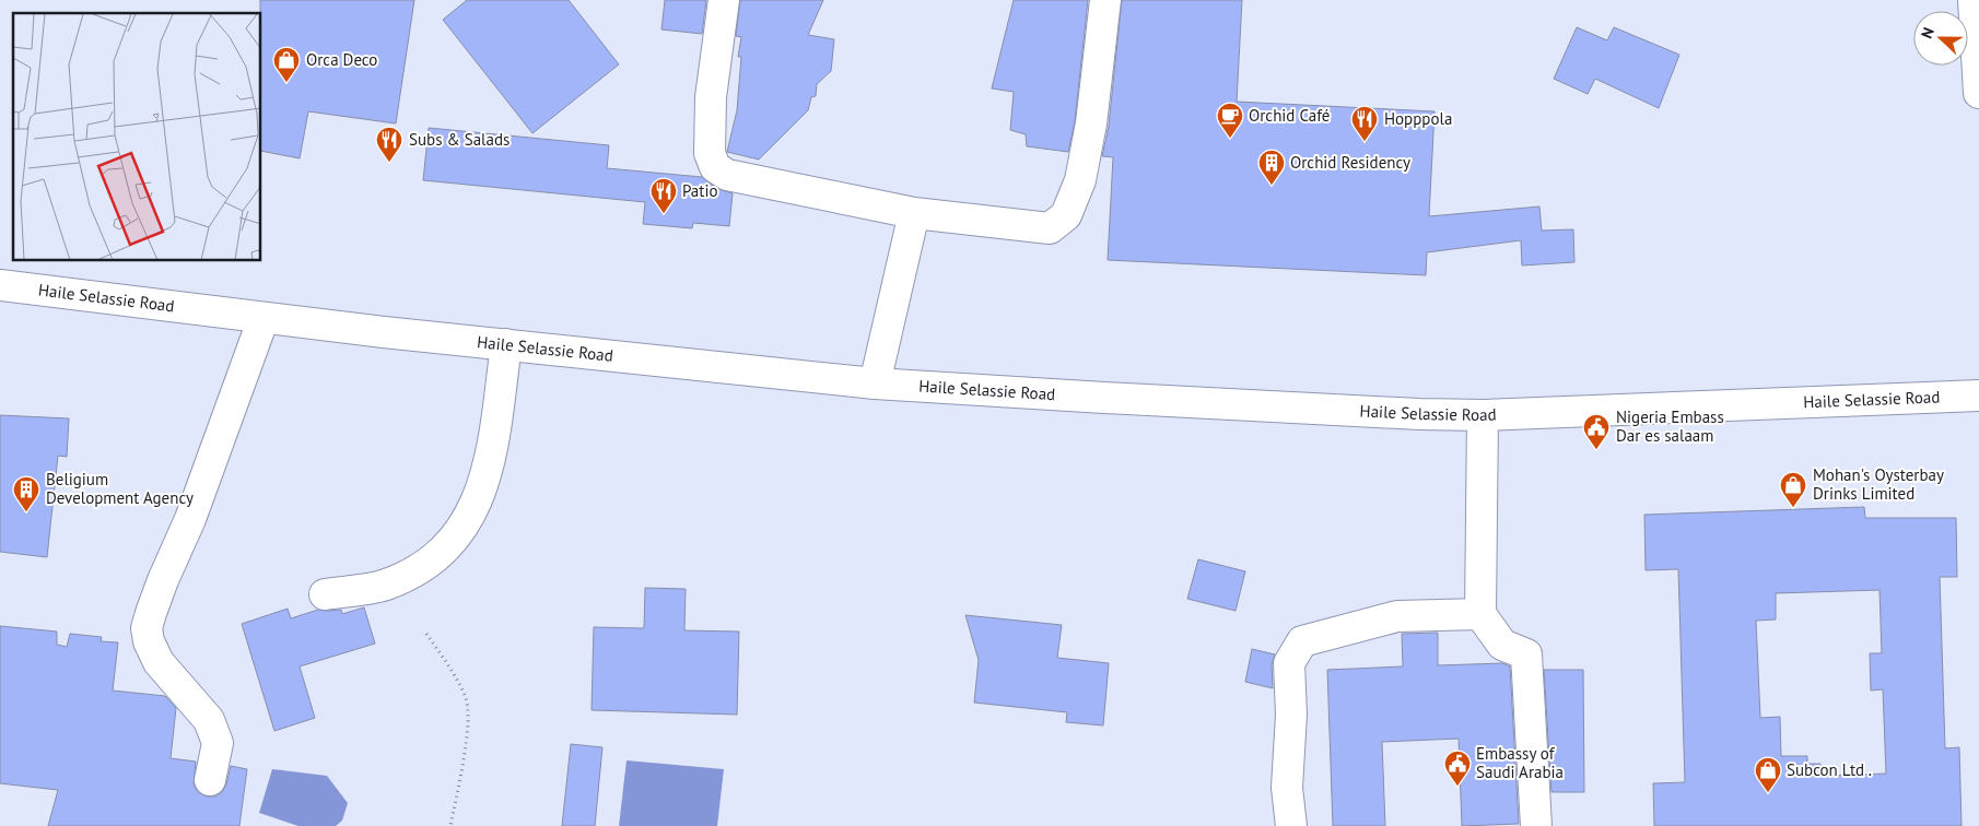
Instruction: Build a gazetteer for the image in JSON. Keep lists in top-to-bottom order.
{
  "streets": {
    "street": ["Haile Selassie Road"]
  },
  "places": {
    "shop": ["Orca Deco", "Mohan's Oysterbay Drinks Limited", "Subcon Ltd ."],
    "cafe": ["Orchid Café"],
    "restaurant": ["Hopppola", "Subs & Salads", "Patio"],
    "building": ["Orchid Residency", "Beligium Development Agency"],
    "public building": ["Nigeria Embass Dar es salaam", "Embassy of Saudi Arabia"]
  },
  "north": "left"
}
